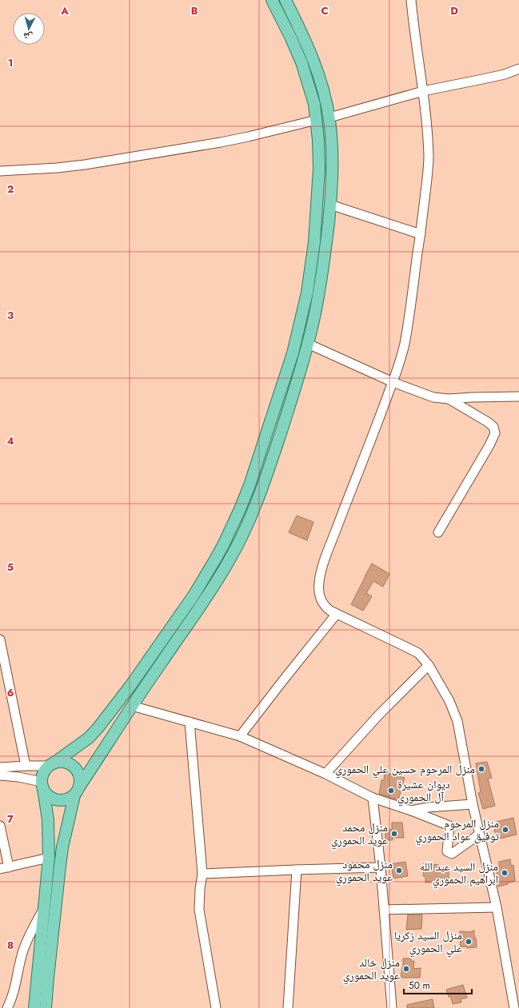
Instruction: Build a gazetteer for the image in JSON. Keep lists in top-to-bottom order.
{
  "places": [
    "منزل المرحوم حسين علي الحموري",
    "ديوان عشيرة آل الحموري",
    "منزل المرحوم توفيق عواد الحموري",
    "منزل محمد عويد الحموري",
    "منزل محمود عويد الحموري",
    "منزل السيد عبد الله ابراهيم الحموري",
    "منزل السيد زكريا علي الحموري",
    "منزل خالد عويد الحموري"
  ],
  "scale_bar": "50 m",
  "north": "bottom",
  "grid": {
    "columns": [
      "A",
      "B",
      "C",
      "D"
    ],
    "rows": [
      "1",
      "2",
      "3",
      "4",
      "5",
      "6",
      "7",
      "8"
    ]
  }
}
